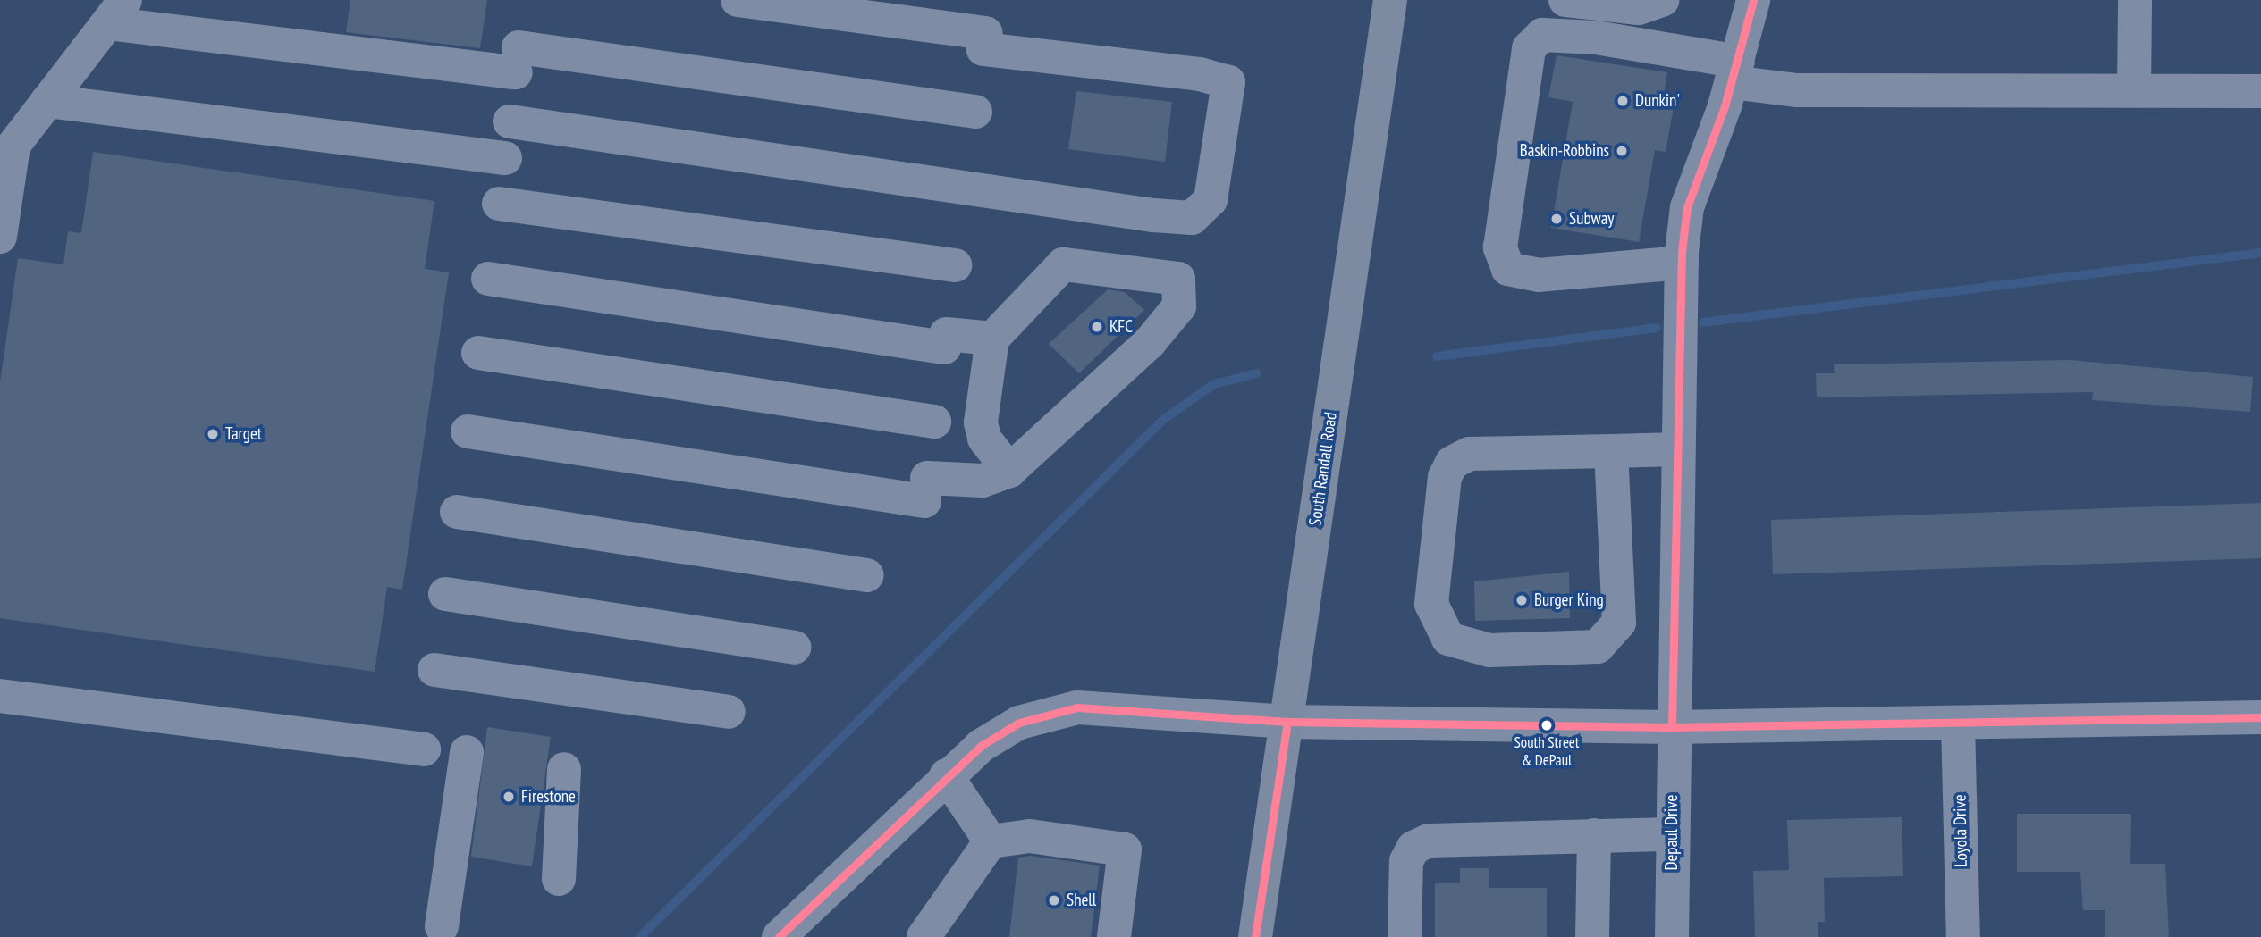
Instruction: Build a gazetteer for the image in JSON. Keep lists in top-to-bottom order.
{
  "streets": {
    "main road": ["South Randall Road"],
    "street": ["Loyola Drive", "Depaul Drive"]
  },
  "places": [
    "Dunkin'",
    "Baskin-Robbins",
    "Subway",
    "KFC",
    "Target",
    "Burger King",
    "South Street & DePaul",
    "Firestone",
    "Shell"
  ]
}
